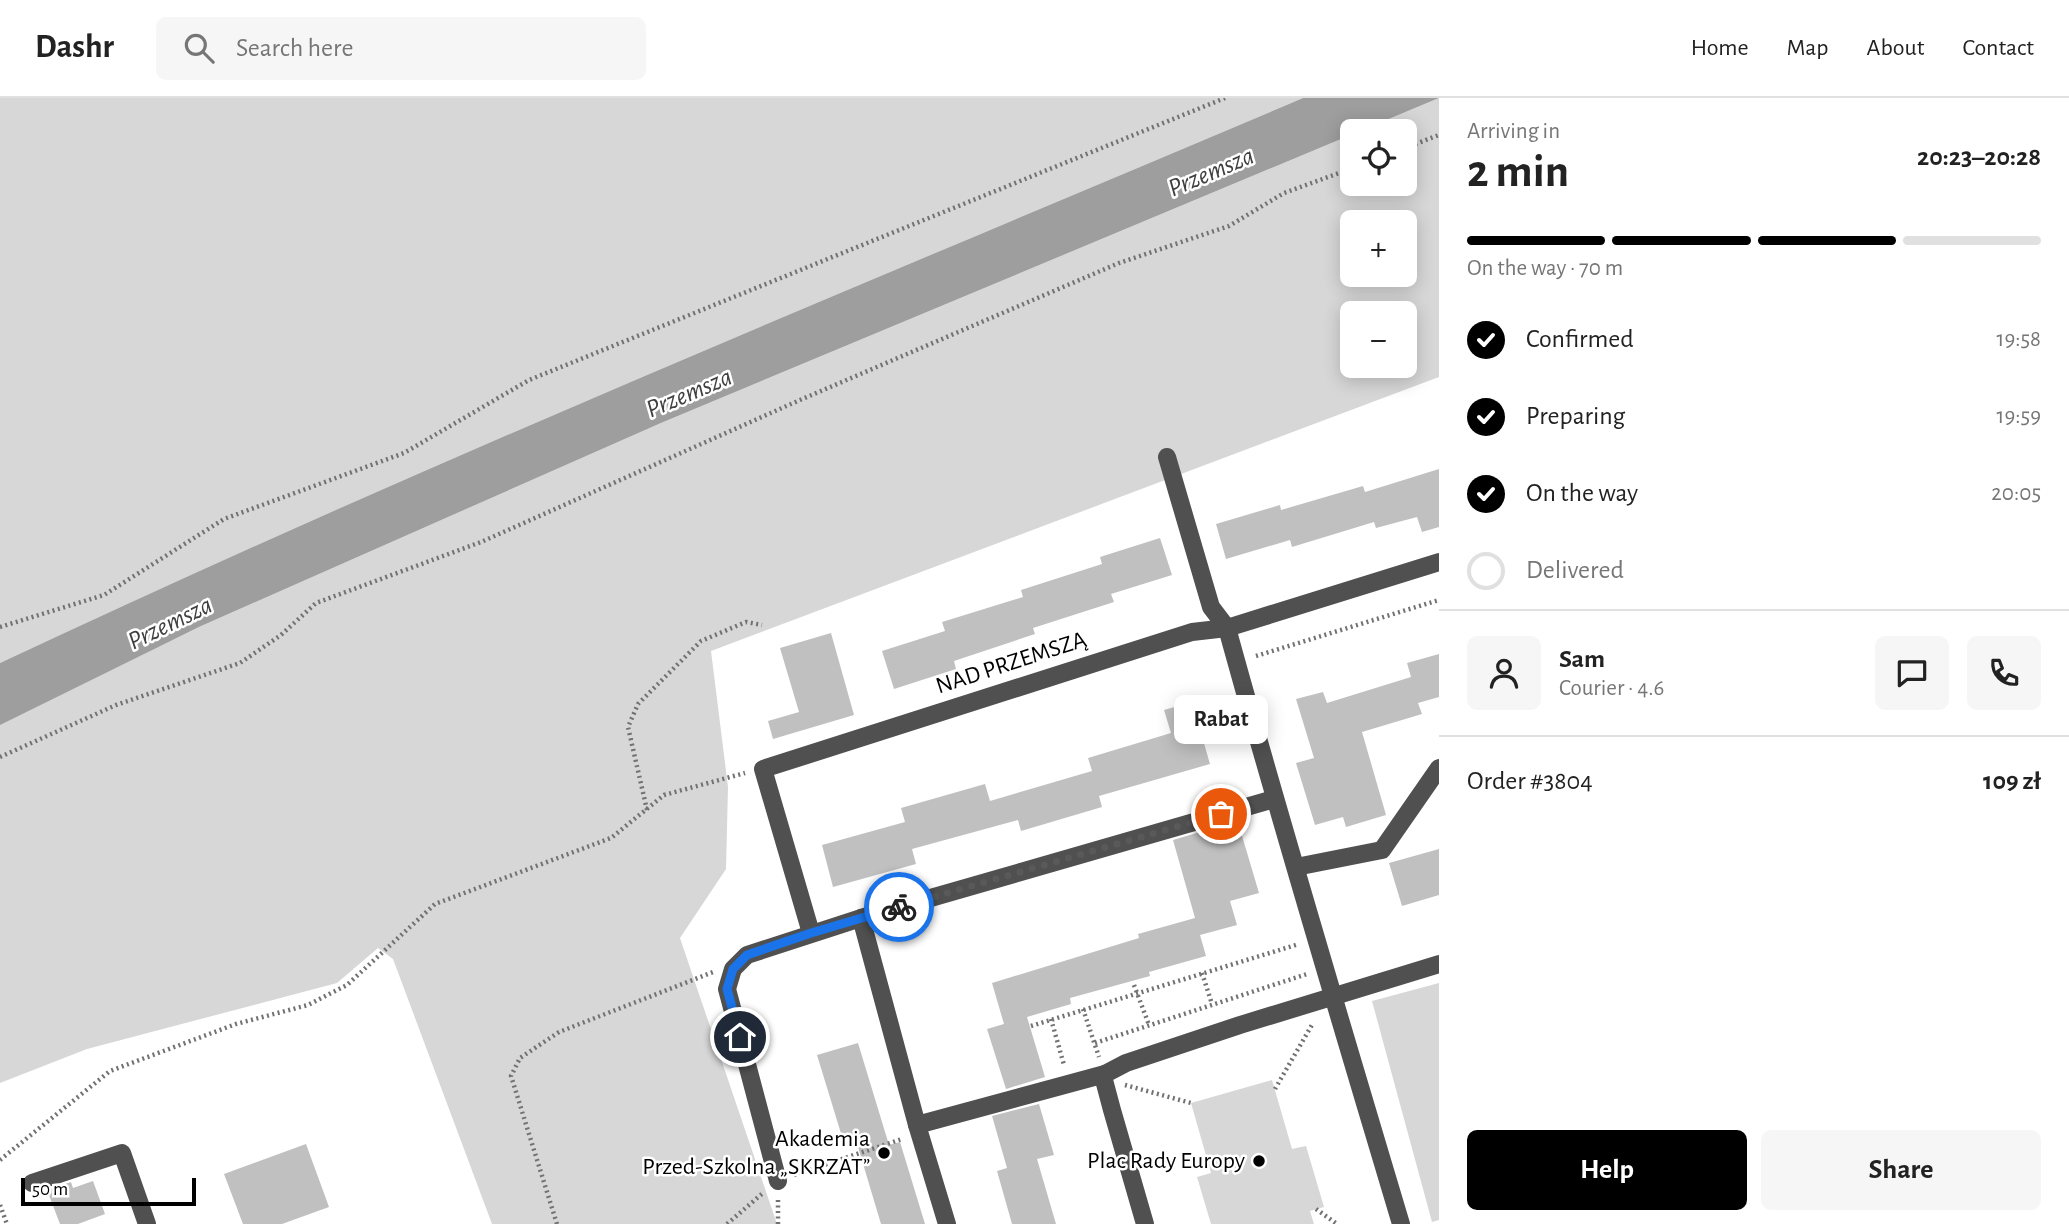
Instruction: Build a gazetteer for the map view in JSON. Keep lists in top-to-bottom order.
{
  "streets": {
    "street": ["NAD PRZEMSZĄ"]
  },
  "water": ["Przemsza"],
  "places": ["Rabat", "Akademia Przed-Szkolna „SKRZAT”", "Plac Rady Europy"],
  "scale_bar": "50 m",
  "page": {
    "header": "Dashr",
    "search": "Search here",
    "nav": [
      "Home",
      "Map",
      "About",
      "Contact"
    ],
    "heading": ["2 min", "Arriving in", "20:23–20:28"],
    "panel": [
      "Sam",
      "Courier · 4.6",
      "Order #3804",
      "109 zł"
    ],
    "map_buttons": ["+", "−"],
    "bar": "On the way · 70 m",
    "list": [
      ["Confirmed", "19:58"],
      ["Preparing", "19:59"],
      ["On the way", "20:05"],
      "Delivered"
    ],
    "bubble": "Rabat",
    "buttons": ["Help", "Share"],
    "scale": "50 m"
  }
}
